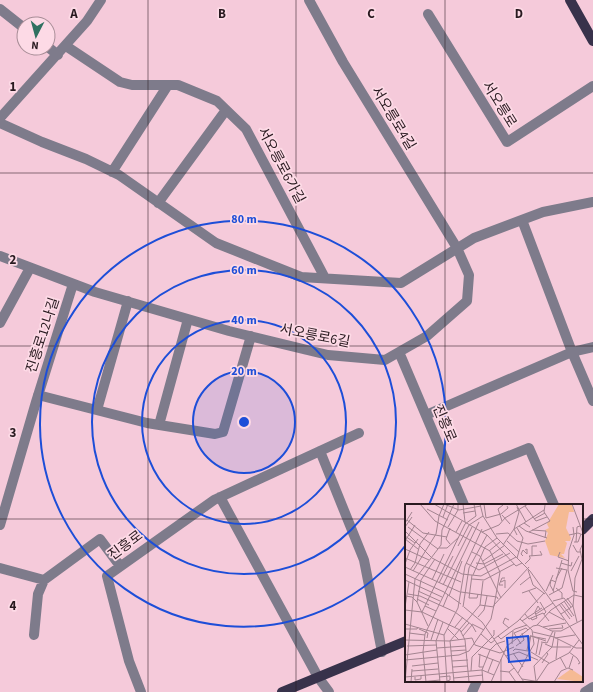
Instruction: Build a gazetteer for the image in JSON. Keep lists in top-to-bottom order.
{
  "streets": {
    "street": [
      "서오릉로",
      "서오릉로4길",
      "서오릉로6가길",
      "진흥로12나길",
      "서오릉로6길",
      "진흥로"
    ]
  },
  "crossings": [
    ["서오릉로4길", "서오릉로6길"],
    ["진흥로12나길", "서오릉로6길"],
    ["서오릉로6길", "진흥로"]
  ],
  "north": "bottom",
  "grid": {
    "columns": [
      "A",
      "B",
      "C",
      "D"
    ],
    "rows": [
      "1",
      "2",
      "3",
      "4"
    ]
  },
  "rings": [
    "80 m",
    "60 m",
    "40 m",
    "20 m"
  ]
}
